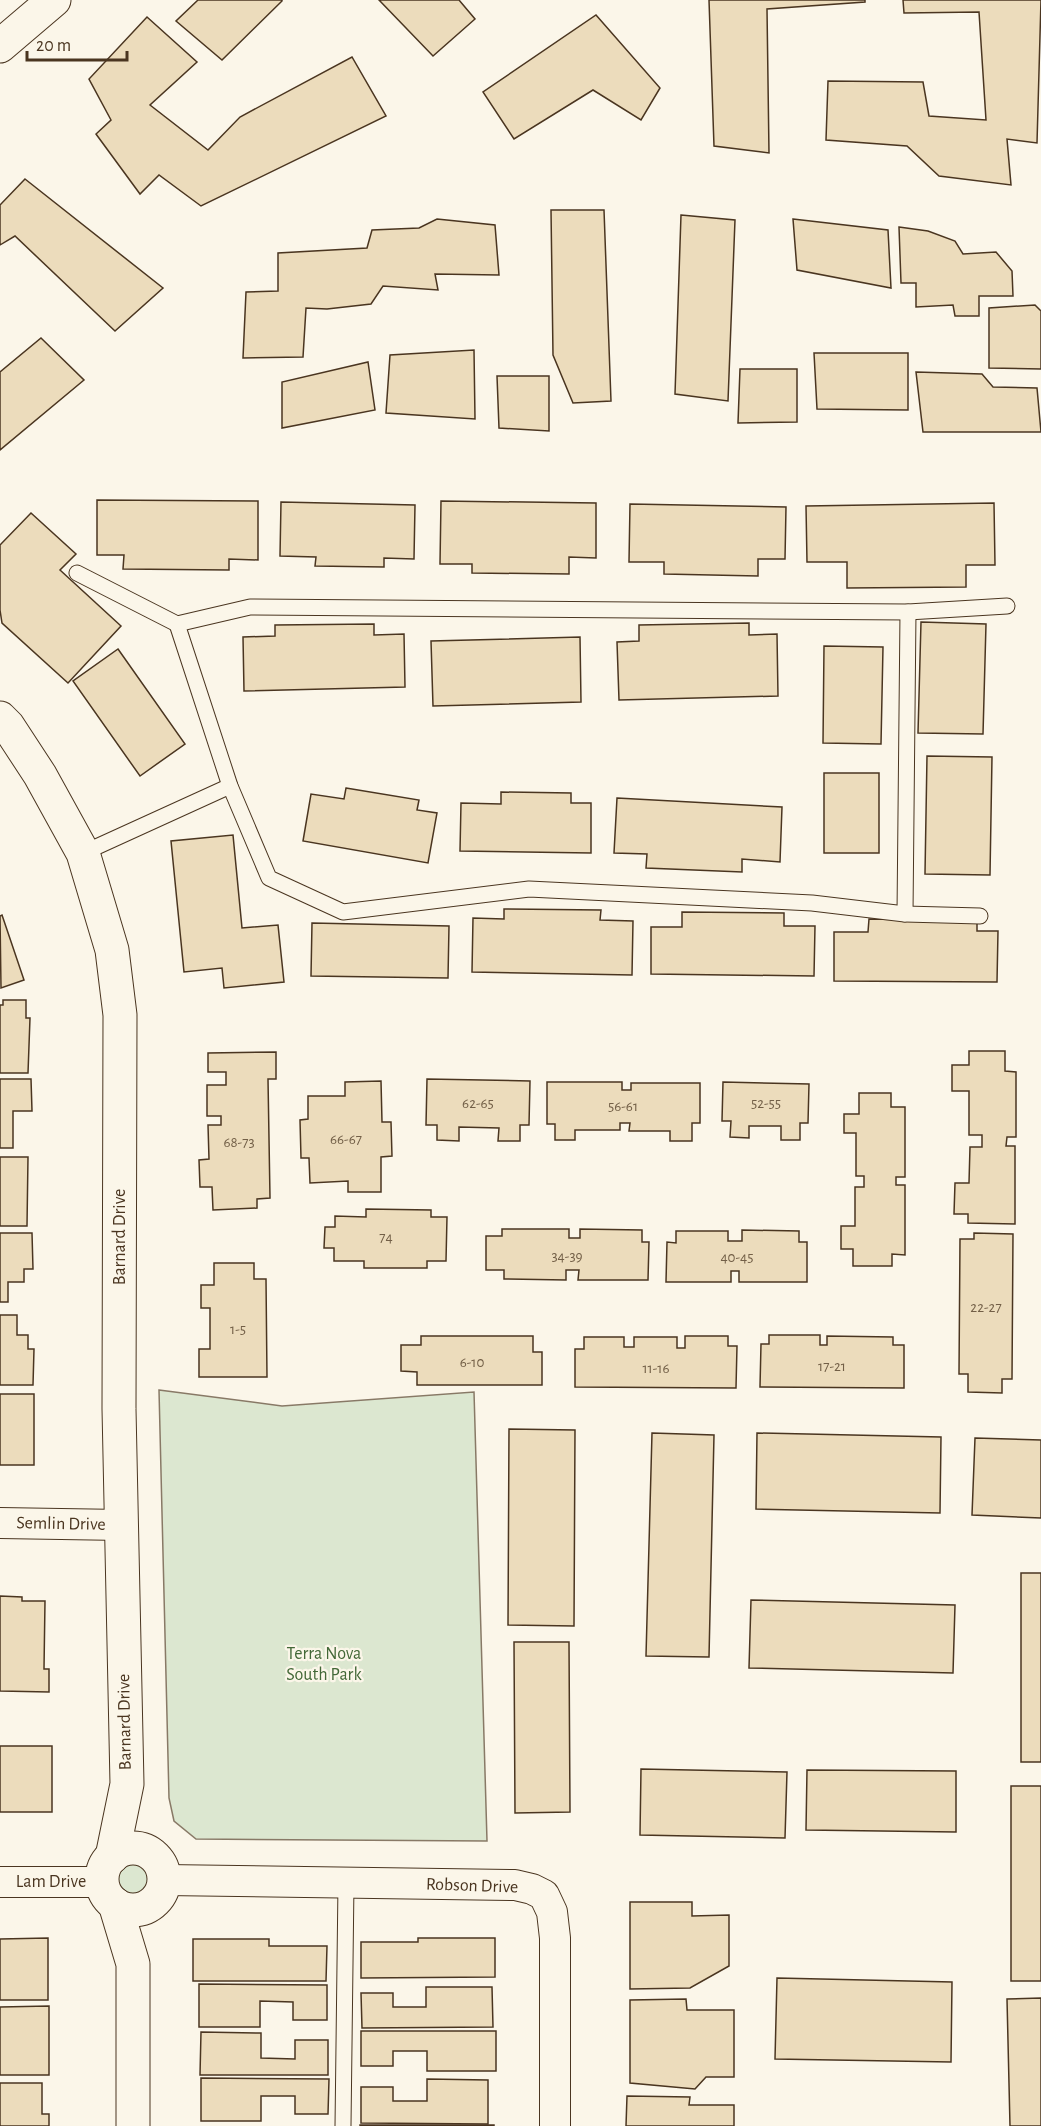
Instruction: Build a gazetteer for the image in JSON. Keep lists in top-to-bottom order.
{
  "streets": {
    "street": [
      "Barnard Drive",
      "Semlin Drive",
      "Lam Drive",
      "Robson Drive"
    ]
  },
  "crossings": [
    ["Barnard Drive", "Semlin Drive"],
    ["Barnard Drive", "Lam Drive"],
    ["Barnard Drive", "Robson Drive"],
    ["Lam Drive", "Robson Drive"]
  ],
  "parks": ["Terra Nova South Park"],
  "house_numbers": [
    "62-65",
    "52-55",
    "56-61",
    "66-67",
    "68-73",
    "74",
    "34-39",
    "40-45",
    "22-27",
    "1-5",
    "6-10",
    "17-21",
    "11-16"
  ],
  "scale_bar": "20 m"
}
